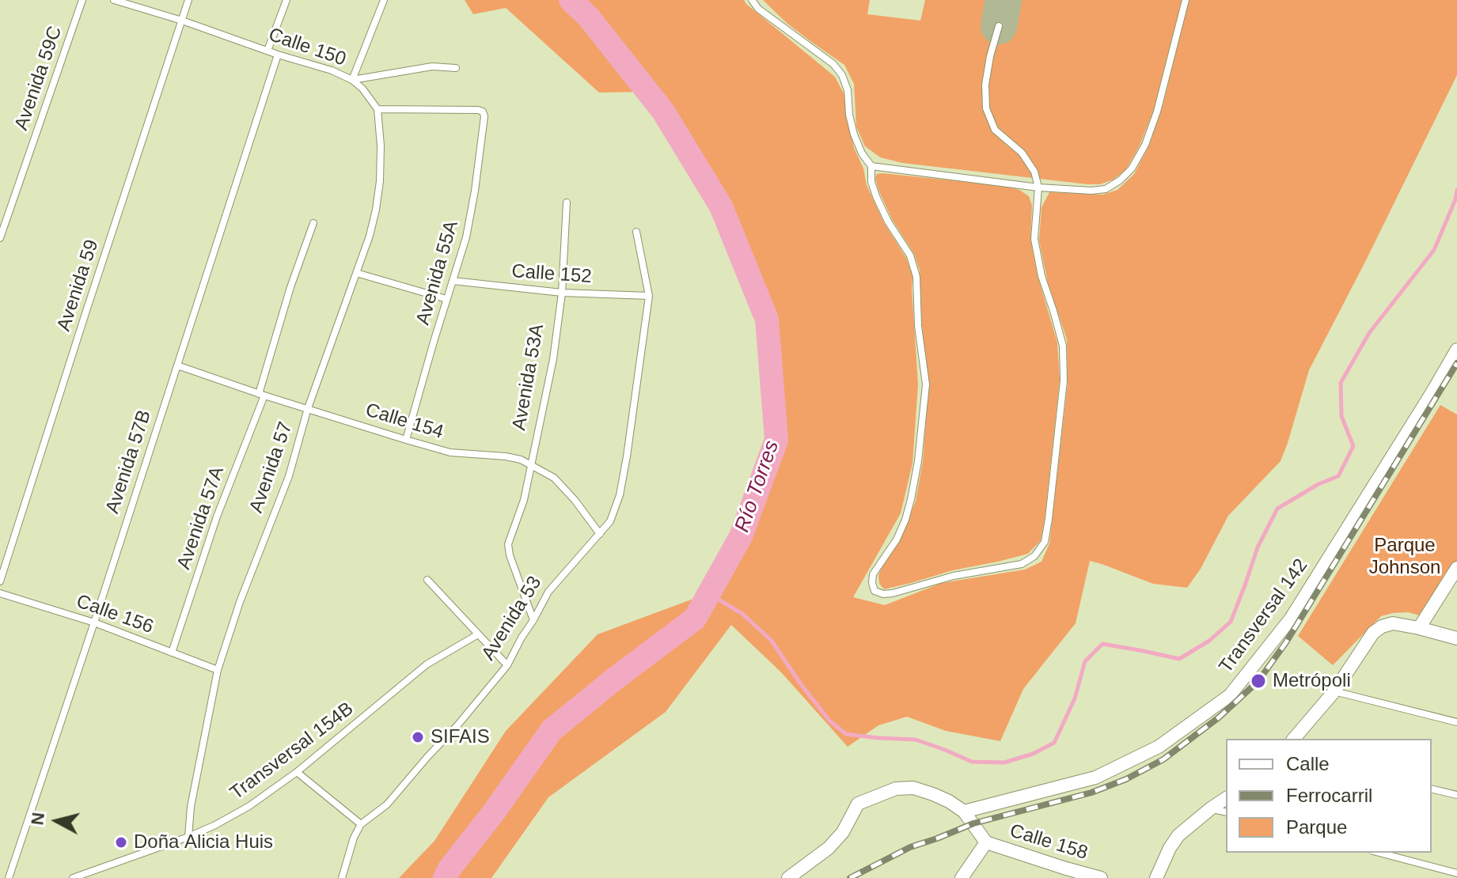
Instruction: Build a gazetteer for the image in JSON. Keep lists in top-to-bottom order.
{
  "streets": {
    "street": ["Transversal 142", "Calle 158"],
    "lane": [
      "Calle 150",
      "Avenida 59C",
      "Avenida 55A",
      "Calle 152",
      "Avenida 59",
      "Avenida 53A",
      "Calle 154",
      "Avenida 57B",
      "Avenida 57",
      "Avenida 57A",
      "Calle 156",
      "Avenida 53",
      "Transversal 154B"
    ]
  },
  "crossings": [
    ["Calle 150", "Avenida 55A"],
    ["Calle 150", "Avenida 59"],
    ["Calle 150", "Avenida 57B"],
    ["Calle 150", "Avenida 57"],
    ["Avenida 55A", "Calle 152"],
    ["Avenida 55A", "Calle 154"],
    ["Avenida 55A", "Avenida 57"],
    ["Calle 152", "Avenida 53A"],
    ["Calle 152", "Avenida 53"],
    ["Avenida 53A", "Calle 154"],
    ["Avenida 53A", "Avenida 53"],
    ["Calle 154", "Avenida 57B"],
    ["Calle 154", "Avenida 57"],
    ["Calle 154", "Avenida 57A"],
    ["Calle 154", "Avenida 53"],
    ["Avenida 57B", "Calle 156"],
    ["Avenida 57", "Calle 156"],
    ["Avenida 57", "Transversal 154B"],
    ["Avenida 57A", "Calle 156"]
  ],
  "water": ["Río Torres"],
  "parks": ["Parque Johnson"],
  "places": ["Metrópoli", "SIFAIS", "Doña Alicia Huis"],
  "legend": ["Calle", "Ferrocarril", "Parque"],
  "north": "left"
}
